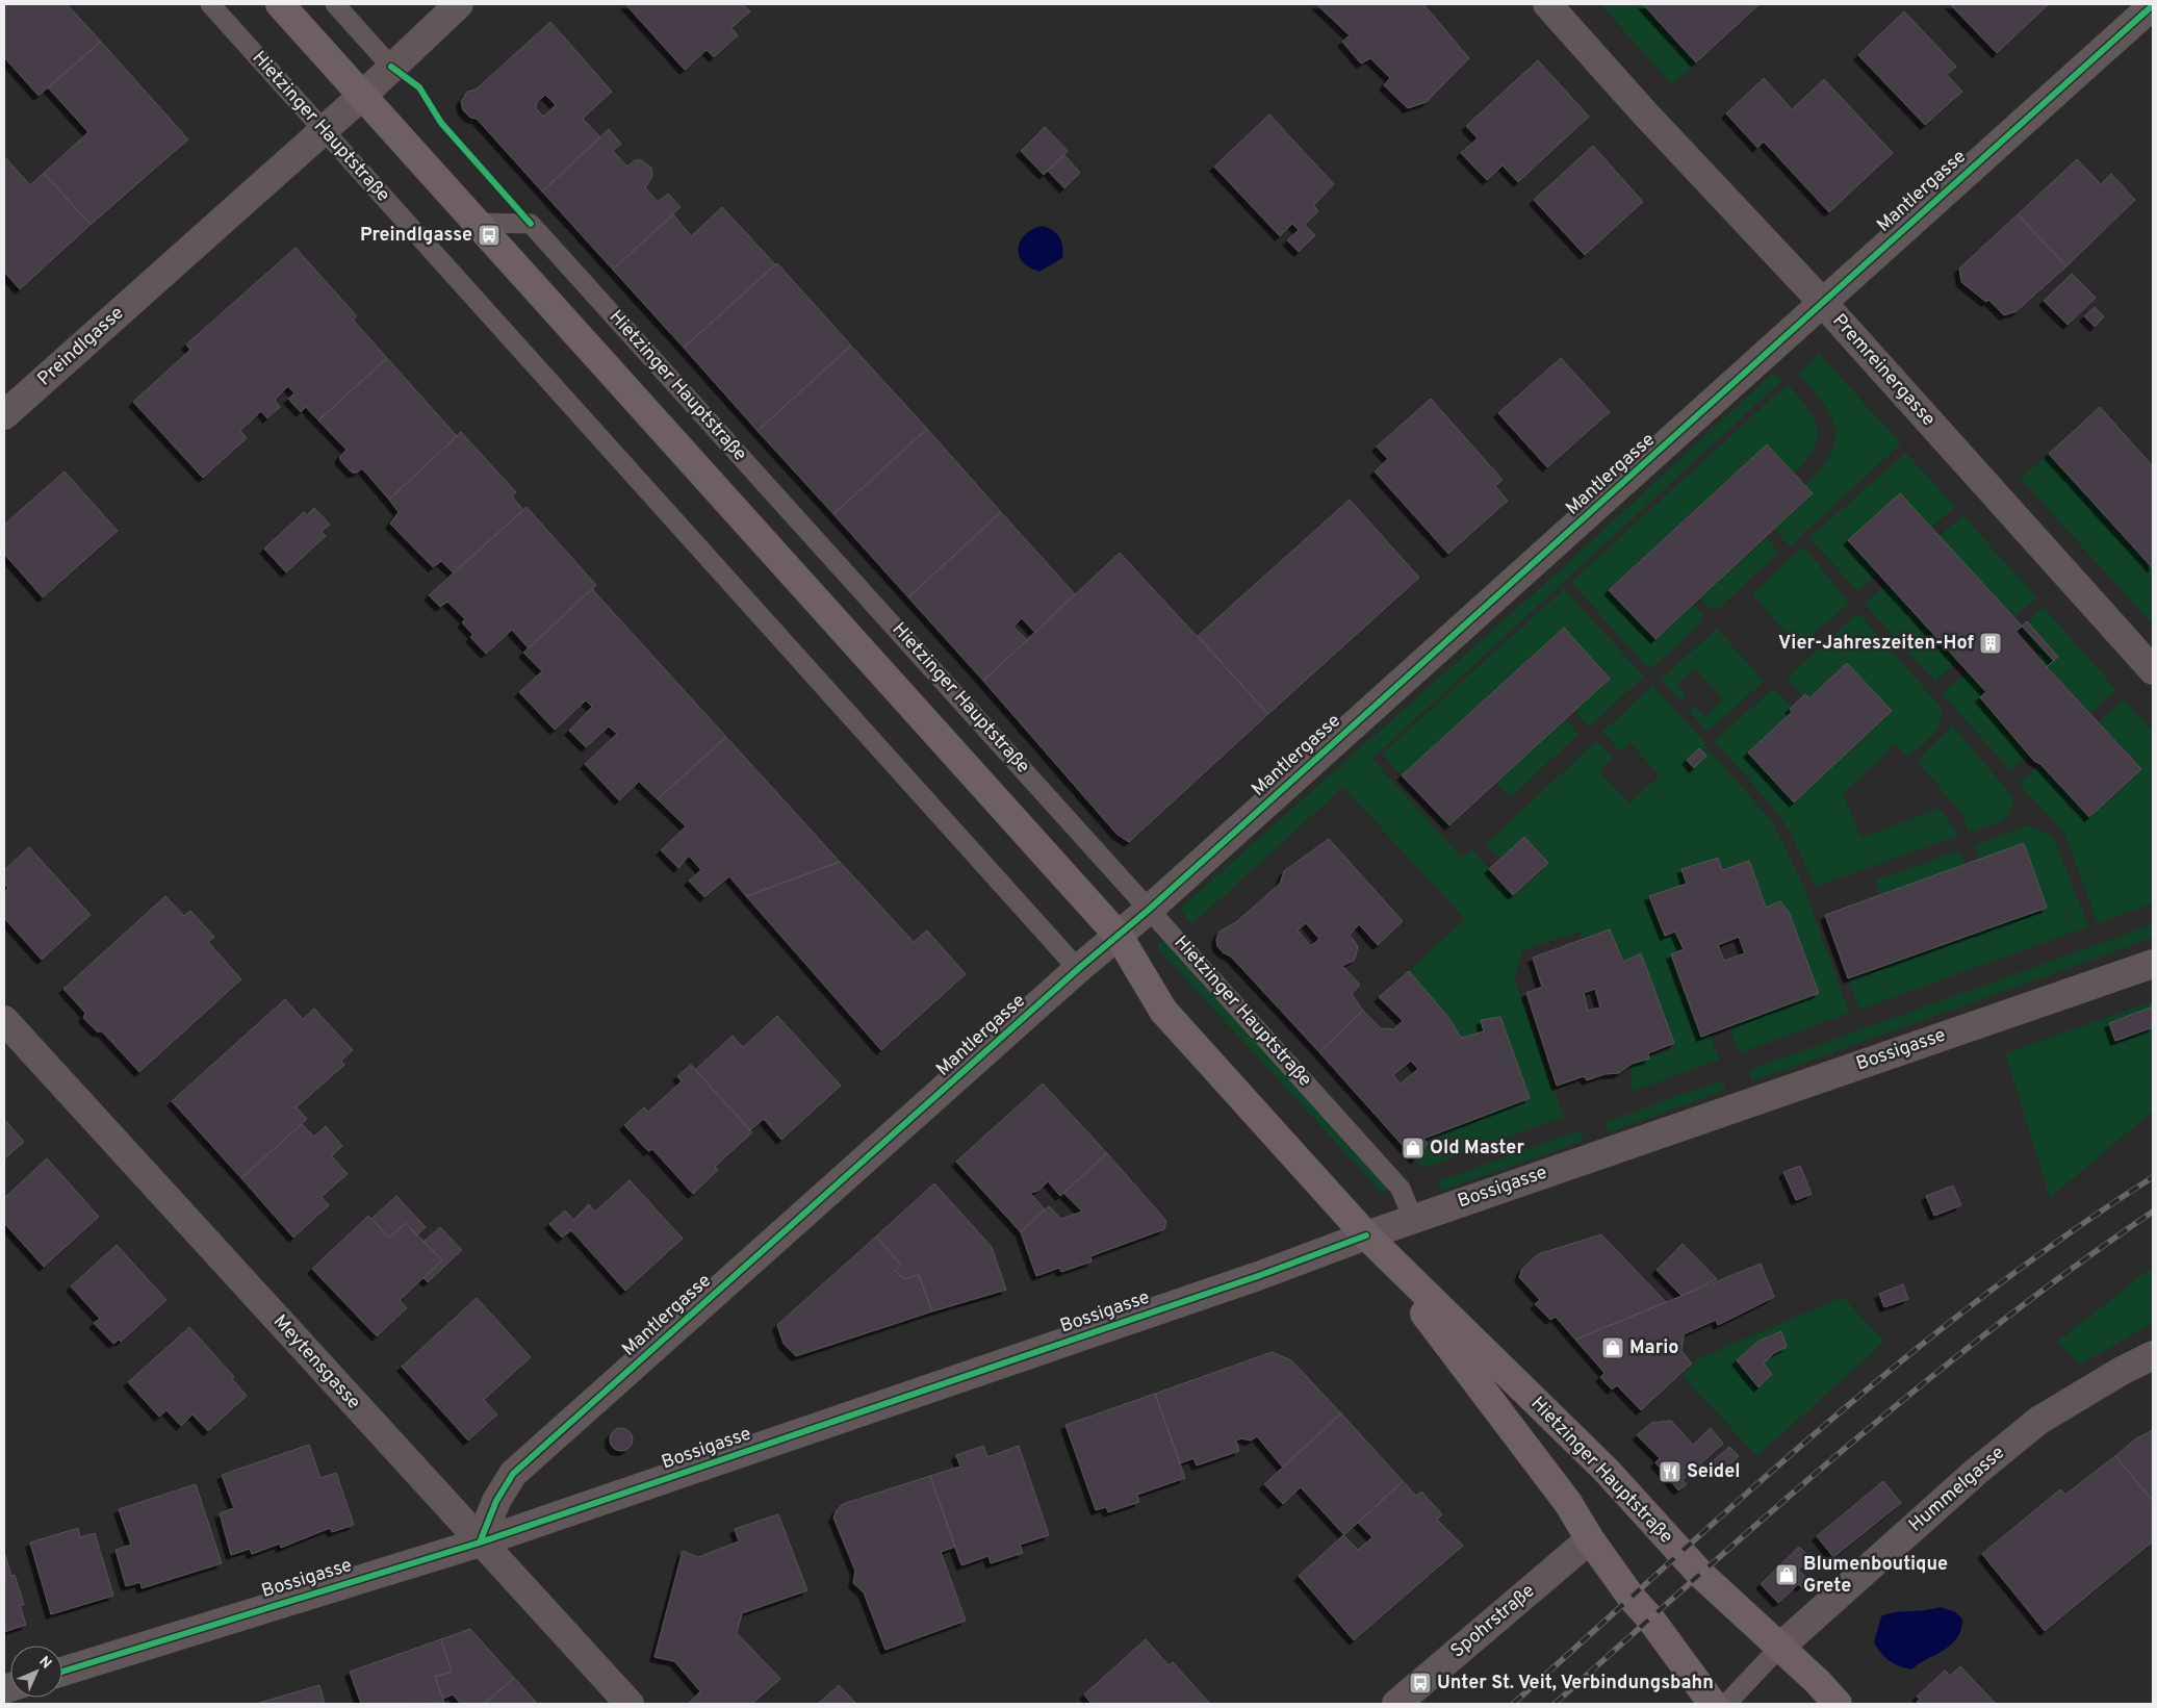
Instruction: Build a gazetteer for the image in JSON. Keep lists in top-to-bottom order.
{
  "streets": {
    "main road": ["Hietzinger Hauptstraße"],
    "street": [
      "Mantlergasse",
      "Preindlgasse",
      "Premreinergasse",
      "Bossigasse",
      "Meytensgasse",
      "Hummelgasse",
      "Spohrstraße"
    ]
  },
  "crossings": [
    ["Hietzinger Hauptstraße", "Mantlergasse"],
    ["Hietzinger Hauptstraße", "Preindlgasse"],
    ["Hietzinger Hauptstraße", "Bossigasse"],
    ["Hietzinger Hauptstraße", "Hummelgasse"],
    ["Hietzinger Hauptstraße", "Spohrstraße"],
    ["Mantlergasse", "Premreinergasse"],
    ["Mantlergasse", "Bossigasse"],
    ["Mantlergasse", "Meytensgasse"],
    ["Bossigasse", "Meytensgasse"]
  ],
  "places": {
    "bus stop": ["Preindlgasse", "Unter St. Veit, Verbindungsbahn"],
    "building": ["Vier-Jahreszeiten-Hof"],
    "shop": ["Old Master", "Mario", "Blumenboutique Grete"],
    "restaurant": ["Seidel"]
  },
  "north": "top right"
}
